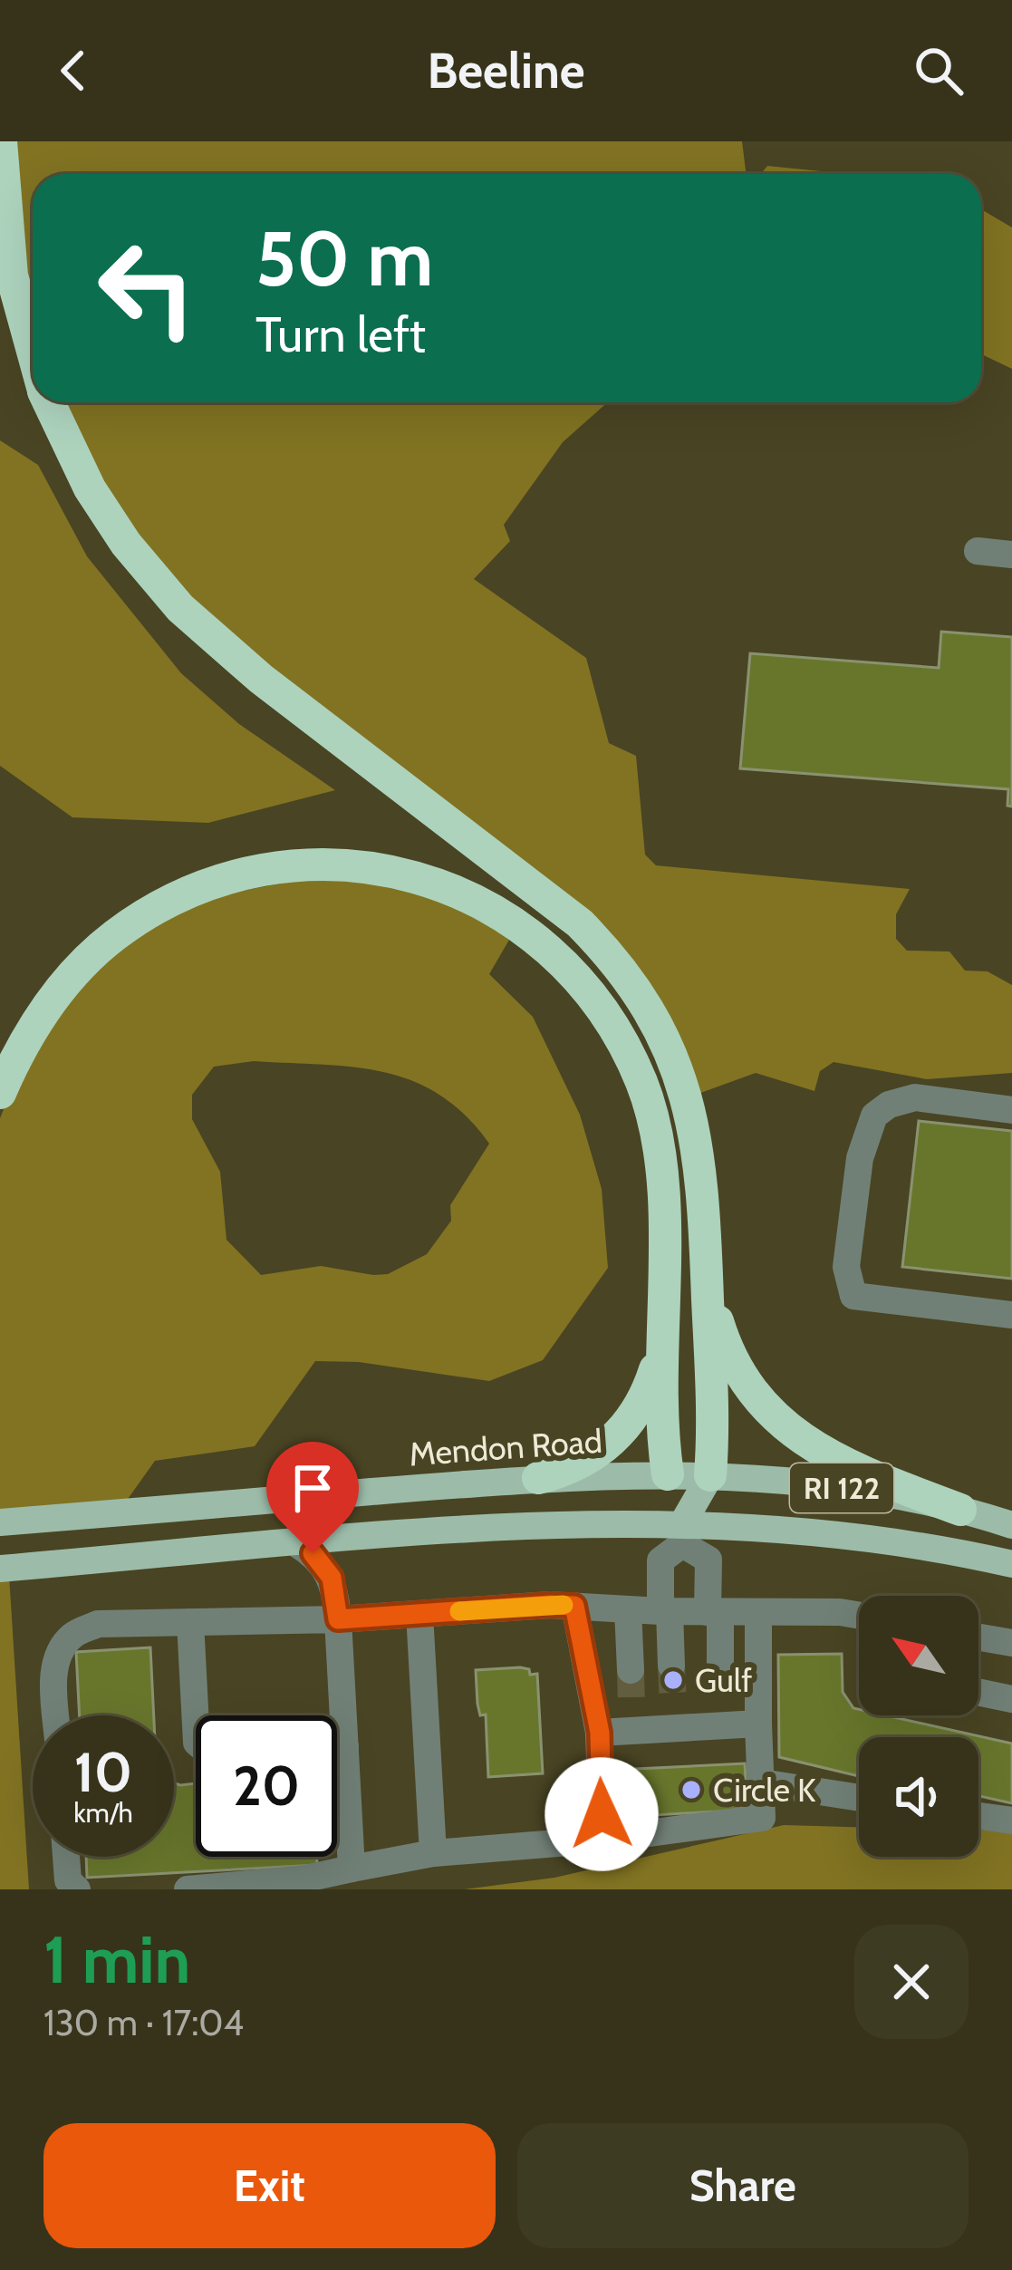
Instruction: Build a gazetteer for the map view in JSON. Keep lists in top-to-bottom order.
{
  "streets": {
    "main road": ["Mendon Road", "RI 122"]
  },
  "places": ["Gulf", "Circle K"],
  "north": "top left",
  "page": {
    "header": "Beeline",
    "turn": ["50 m", "Turn left"],
    "speed": "10 km/h",
    "limit": "20",
    "heading": ["1 min", "130 m · 17:04"],
    "buttons": ["Exit", "Share"]
  }
}
